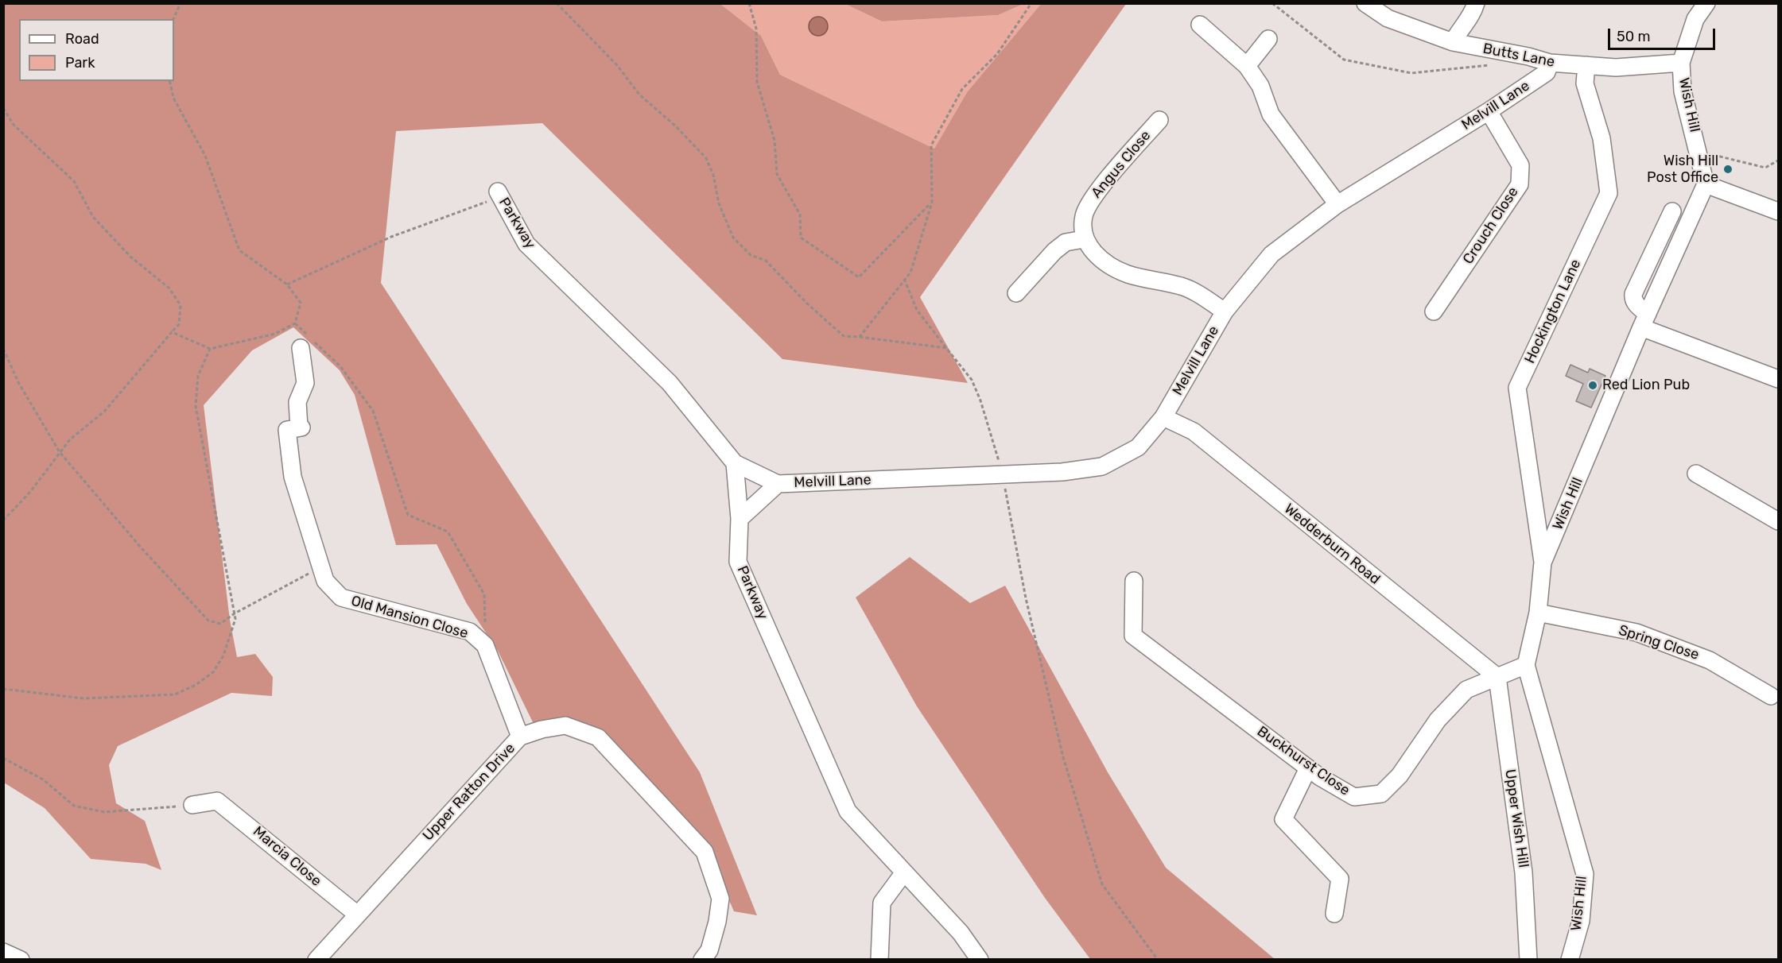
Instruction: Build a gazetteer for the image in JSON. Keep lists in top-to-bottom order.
{
  "streets": {
    "street": [
      "Butts Lane",
      "Wish Hill",
      "Melvill Lane",
      "Angus Close",
      "Parkway",
      "Crouch Close",
      "Hockington Lane",
      "Wedderburn Road",
      "Old Mansion Close",
      "Spring Close",
      "Buckhurst Close",
      "Upper Ratton Drive",
      "Upper Wish Hill",
      "Marcia Close"
    ]
  },
  "crossings": [
    ["Butts Lane", "Wish Hill"],
    ["Butts Lane", "Melvill Lane"],
    ["Butts Lane", "Hockington Lane"],
    ["Wish Hill", "Hockington Lane"],
    ["Wish Hill", "Spring Close"],
    ["Wish Hill", "Buckhurst Close"],
    ["Melvill Lane", "Crouch Close"],
    ["Melvill Lane", "Wedderburn Road"],
    ["Wedderburn Road", "Buckhurst Close"],
    ["Wedderburn Road", "Upper Wish Hill"],
    ["Old Mansion Close", "Upper Ratton Drive"],
    ["Buckhurst Close", "Upper Wish Hill"],
    ["Upper Ratton Drive", "Marcia Close"]
  ],
  "places": ["Wish Hill Post Office", "Red Lion Pub"],
  "legend": ["Road", "Park"],
  "scale_bar": "50 m"
}
